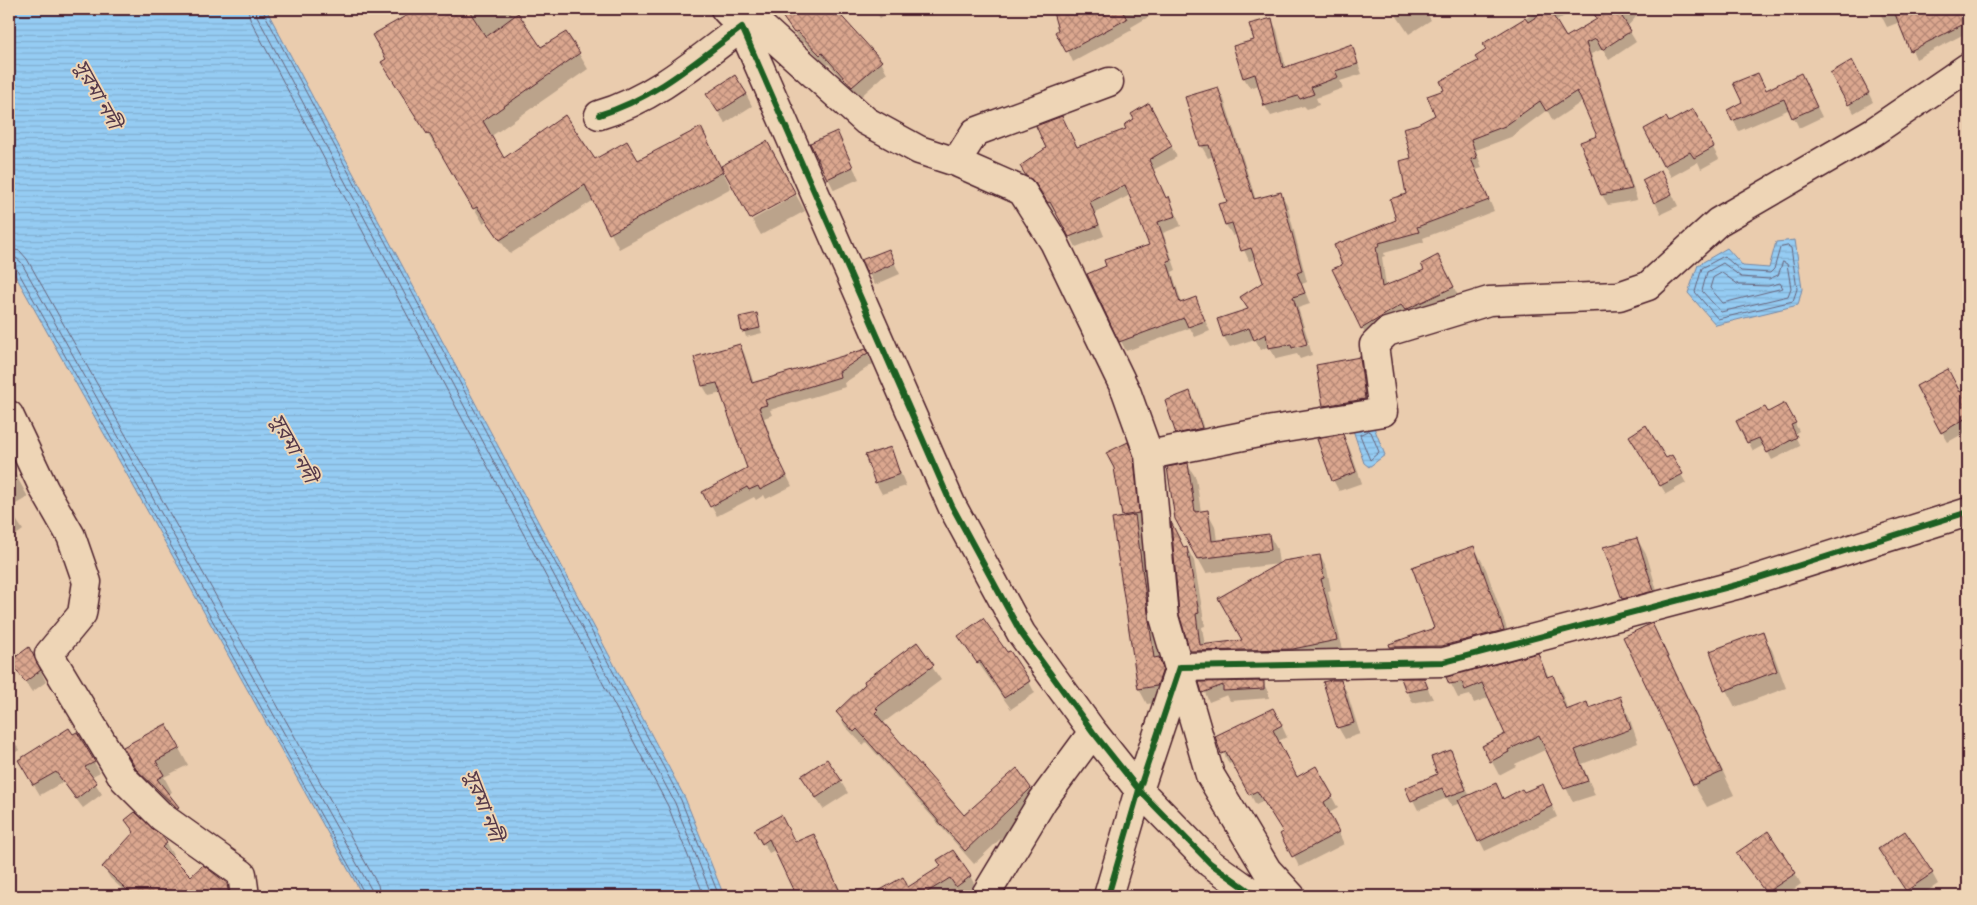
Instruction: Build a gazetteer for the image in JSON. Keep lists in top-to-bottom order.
{
  "water": ["সুরমা নদী"]
}
